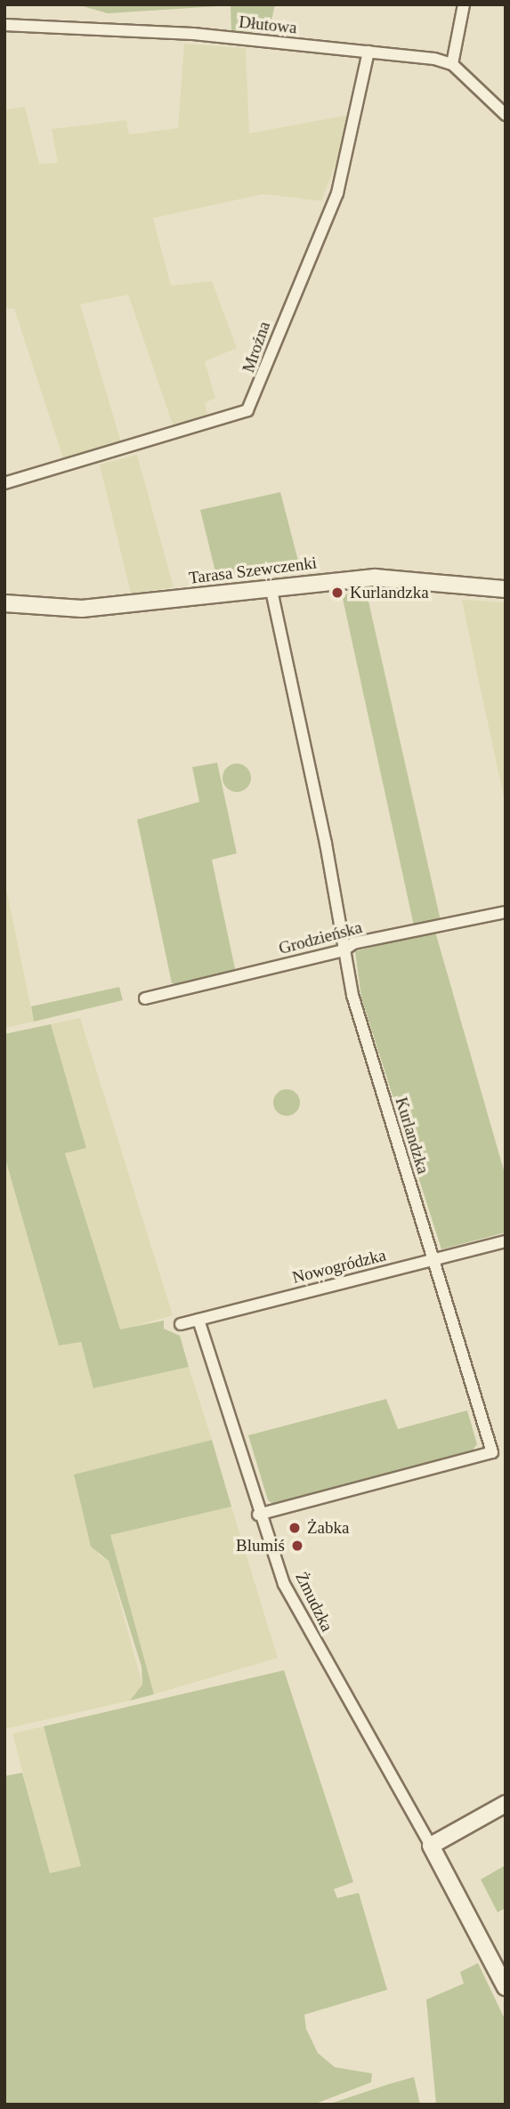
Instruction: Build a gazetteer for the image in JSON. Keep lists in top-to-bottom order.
{
  "streets": {
    "street": [
      "Dłutowa",
      "Mroźna",
      "Tarasa Szewczenki",
      "Grodzieńska",
      "Kurlandzka",
      "Nowogródzka",
      "Żmudzka"
    ]
  },
  "crossings": [
    ["Dłutowa", "Mroźna"],
    ["Tarasa Szewczenki", "Kurlandzka"],
    ["Grodzieńska", "Kurlandzka"],
    ["Kurlandzka", "Nowogródzka"],
    ["Kurlandzka", "Żmudzka"],
    ["Nowogródzka", "Żmudzka"]
  ],
  "places": ["Kurlandzka", "Żabka", "Blumiś"]
}
